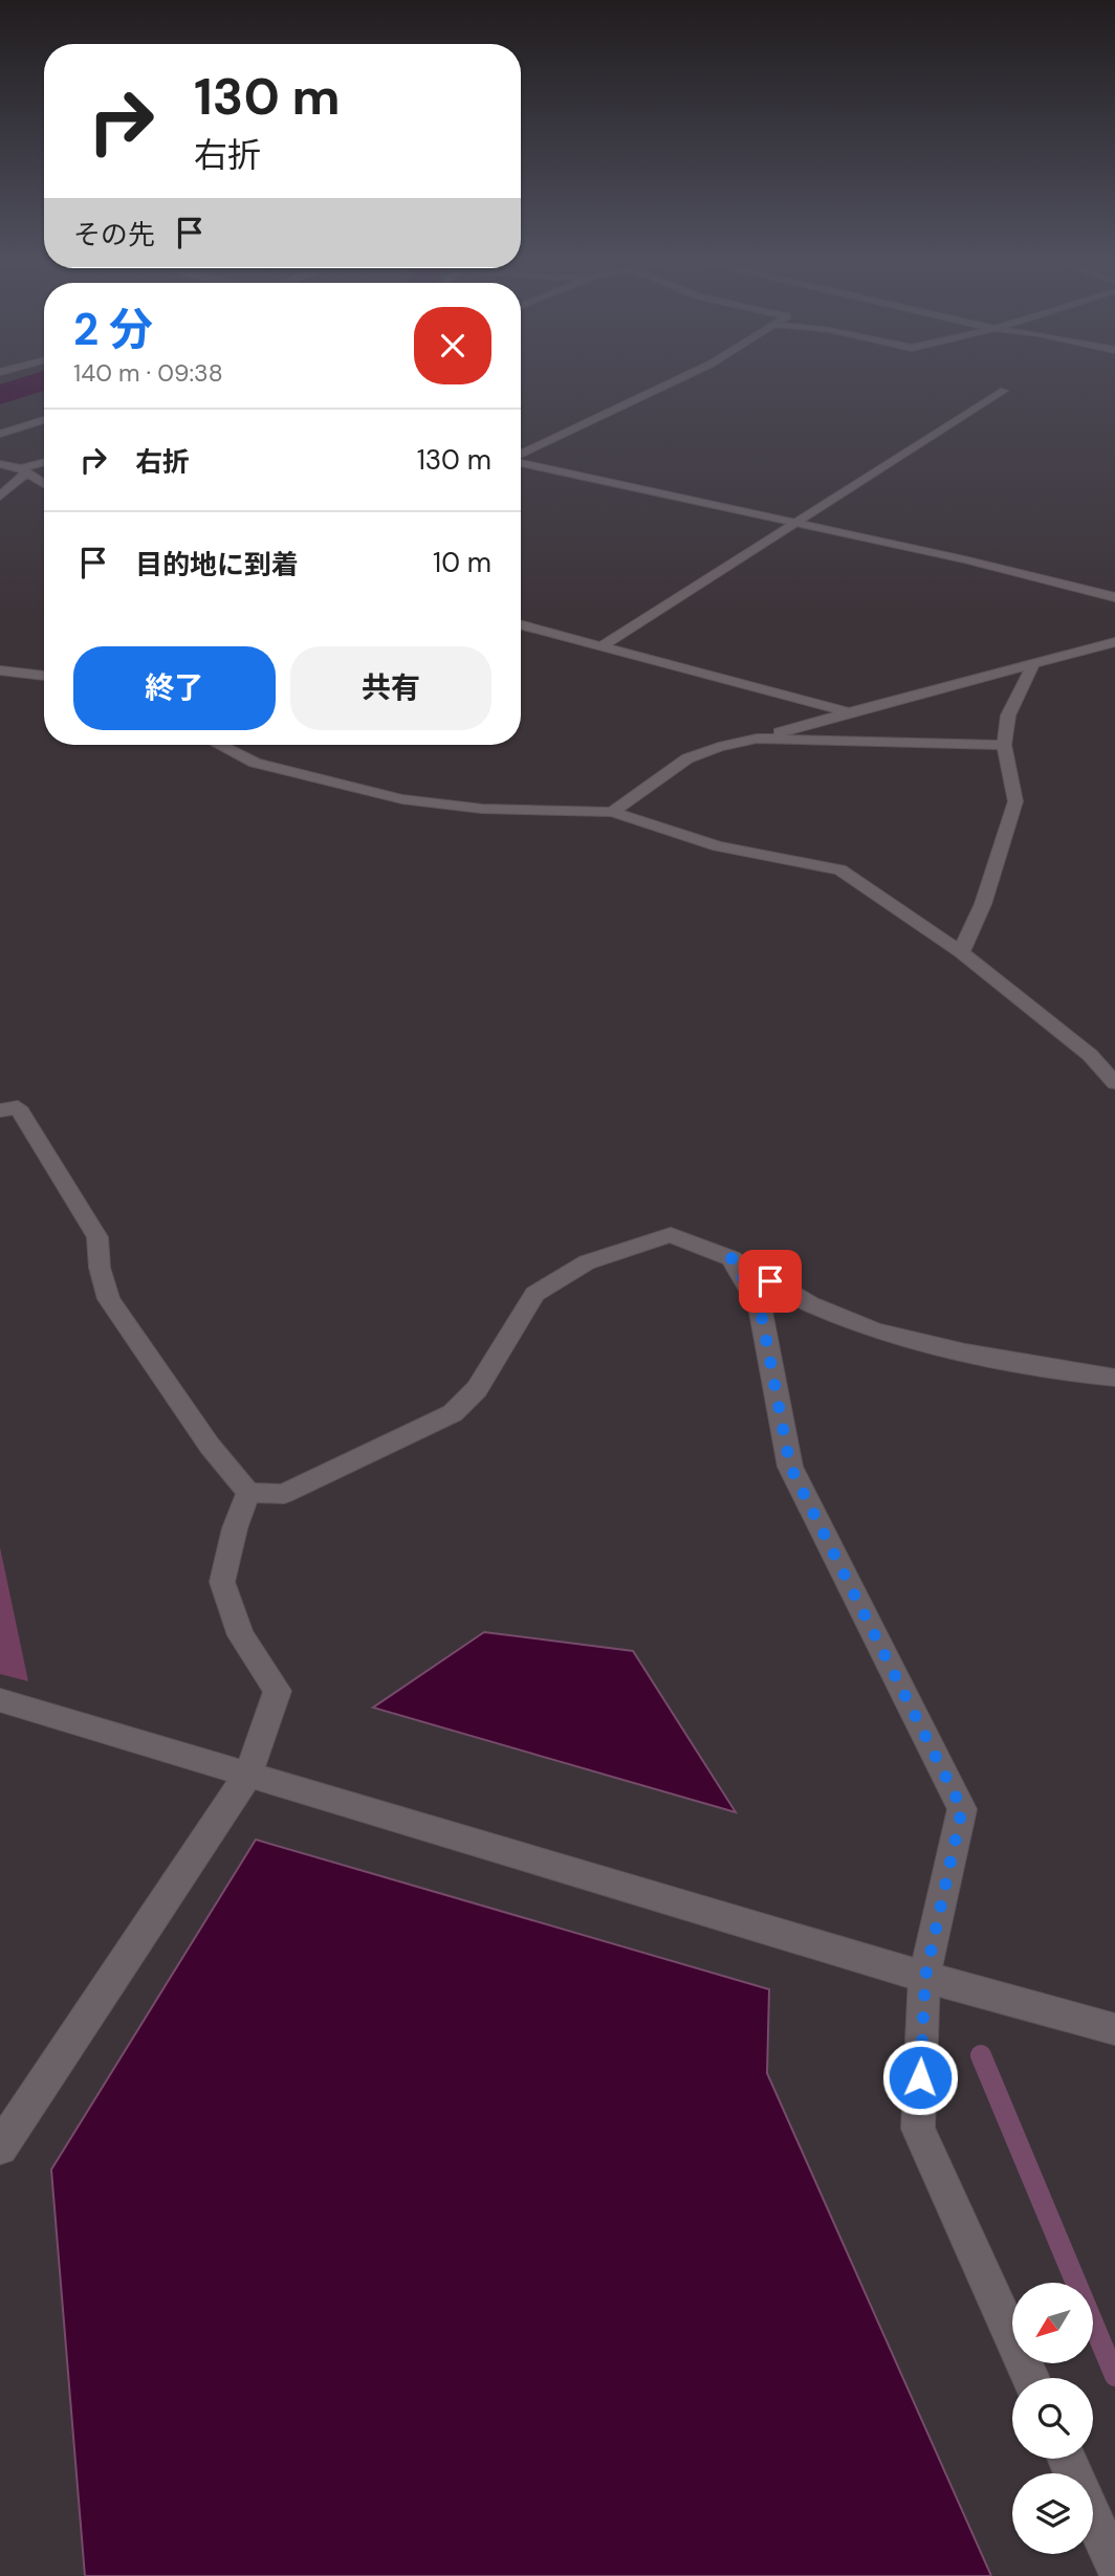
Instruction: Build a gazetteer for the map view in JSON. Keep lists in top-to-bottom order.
{
  "north": "bottom left",
  "page": {
    "turn": ["130 m", "右折"],
    "then": "その先",
    "heading": ["2 分", "140 m · 09:38"],
    "list": [
      {
        "name": "右折",
        "value": "130 m"
      },
      {
        "name": "目的地に到着",
        "value": "10 m"
      }
    ],
    "buttons": ["終了", "共有"]
  }
}
